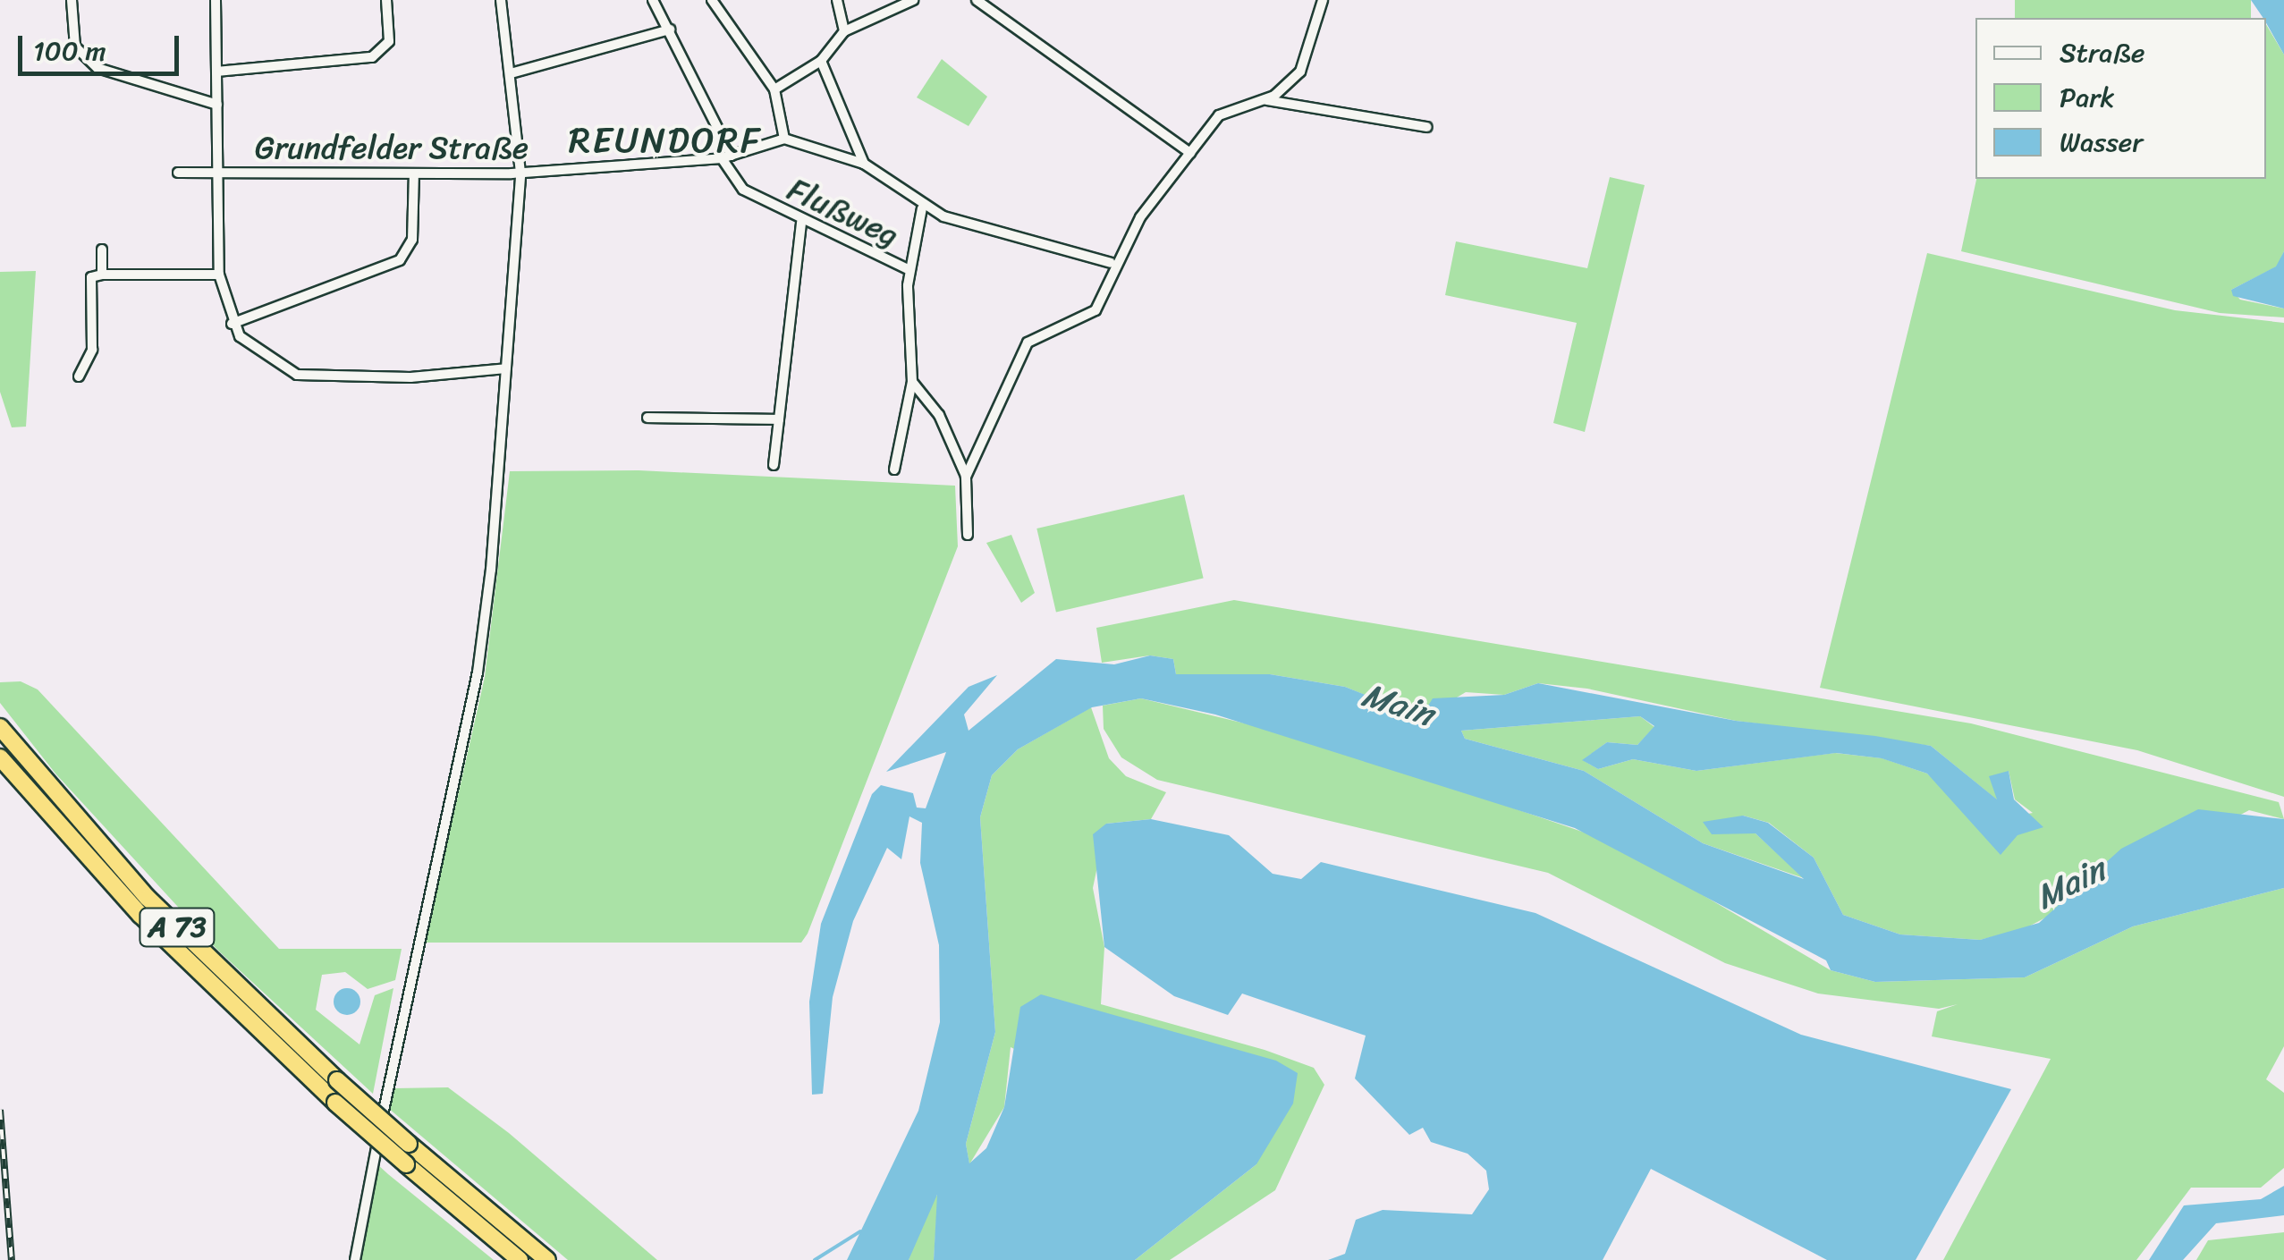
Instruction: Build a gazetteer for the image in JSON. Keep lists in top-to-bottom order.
{
  "streets": {
    "highway": ["A 73"],
    "street": ["Grundfelder Straße", "Flußweg"]
  },
  "crossings": [
    ["Grundfelder Straße", "Flußweg"]
  ],
  "districts": ["REUNDORF"],
  "water": ["Main"],
  "legend": ["Straße", "Park", "Wasser"],
  "scale_bar": "100 m"
}
